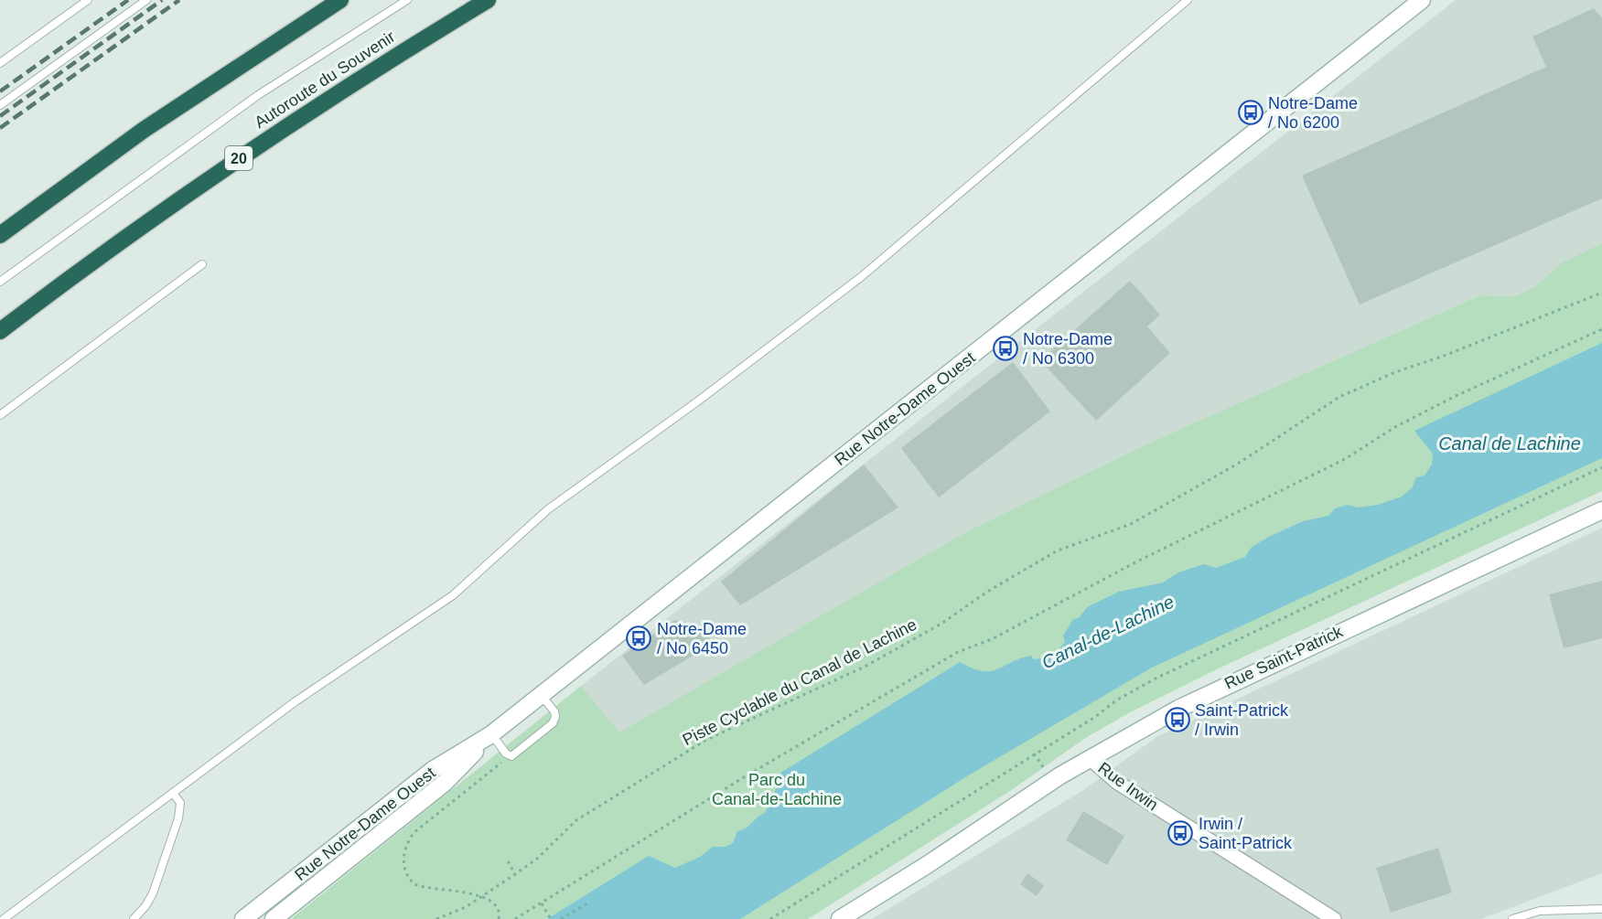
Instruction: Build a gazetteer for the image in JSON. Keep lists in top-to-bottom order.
{
  "streets": {
    "highway": ["Autoroute du Souvenir", "20"],
    "main road": ["Rue Notre-Dame Ouest", "Rue Saint-Patrick"],
    "street": ["Rue Irwin"],
    "path": ["Piste Cyclable du Canal de Lachine"]
  },
  "crossings": [
    ["Rue Saint-Patrick", "Rue Irwin"]
  ],
  "water": ["Canal de Lachine", "Canal-de-Lachine"],
  "parks": ["Parc du Canal-de-Lachine"],
  "places": {
    "bus stop": [
      "Notre-Dame / No 6200",
      "Notre-Dame / No 6300",
      "Notre-Dame / No 6450",
      "Saint-Patrick / Irwin",
      "Irwin / Saint-Patrick"
    ]
  }
}
